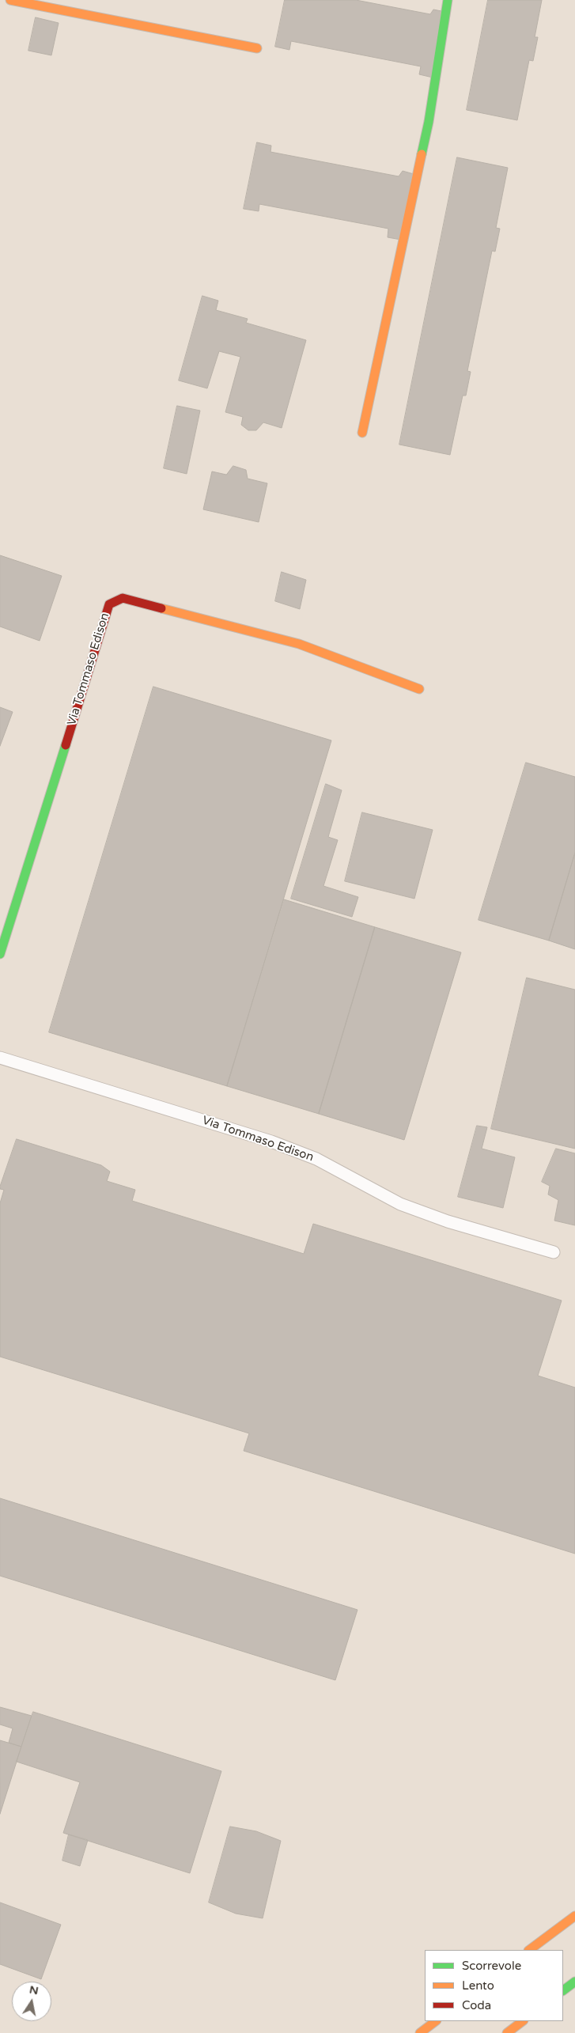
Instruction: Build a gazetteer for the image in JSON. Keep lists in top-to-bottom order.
{
  "streets": {
    "main road": ["Via Tommaso Edison"]
  },
  "legend": ["Scorrevole", "Lento", "Coda"],
  "north": "top"
}
